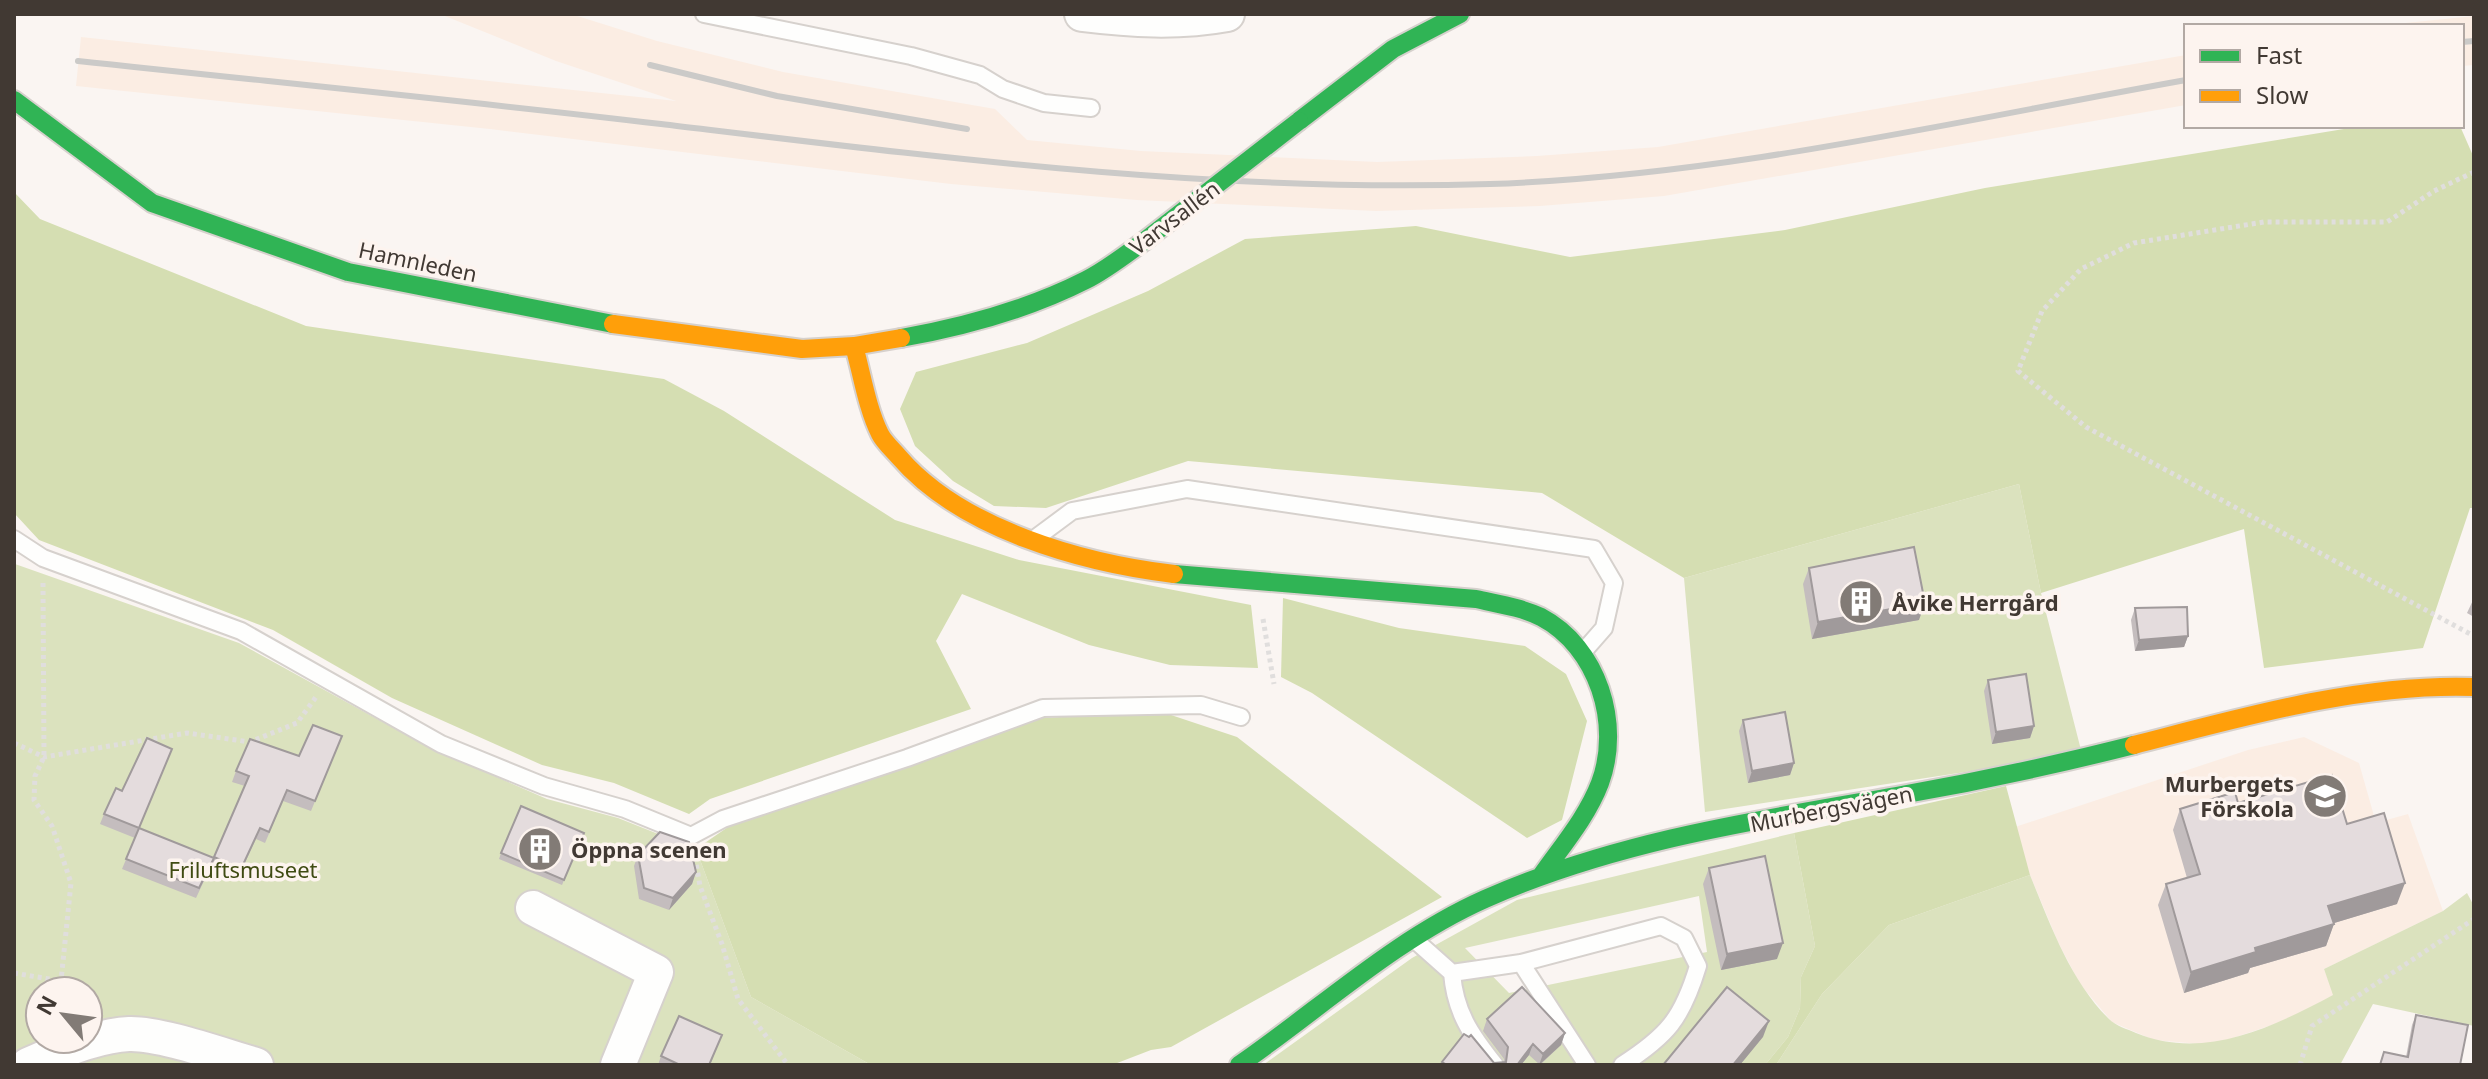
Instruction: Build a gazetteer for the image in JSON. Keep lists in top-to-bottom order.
{
  "streets": {
    "street": ["Varvsallén", "Hamnleden", "Murbergsvägen"]
  },
  "crossings": [
    ["Varvsallén", "Hamnleden"]
  ],
  "parks": ["Friluftsmuseet"],
  "places": {
    "building": ["Åvike Herrgård", "Öppna scenen"],
    "school or university": ["Murbergets Förskola"]
  },
  "legend": ["Fast", "Slow"],
  "north": "top left"
}
